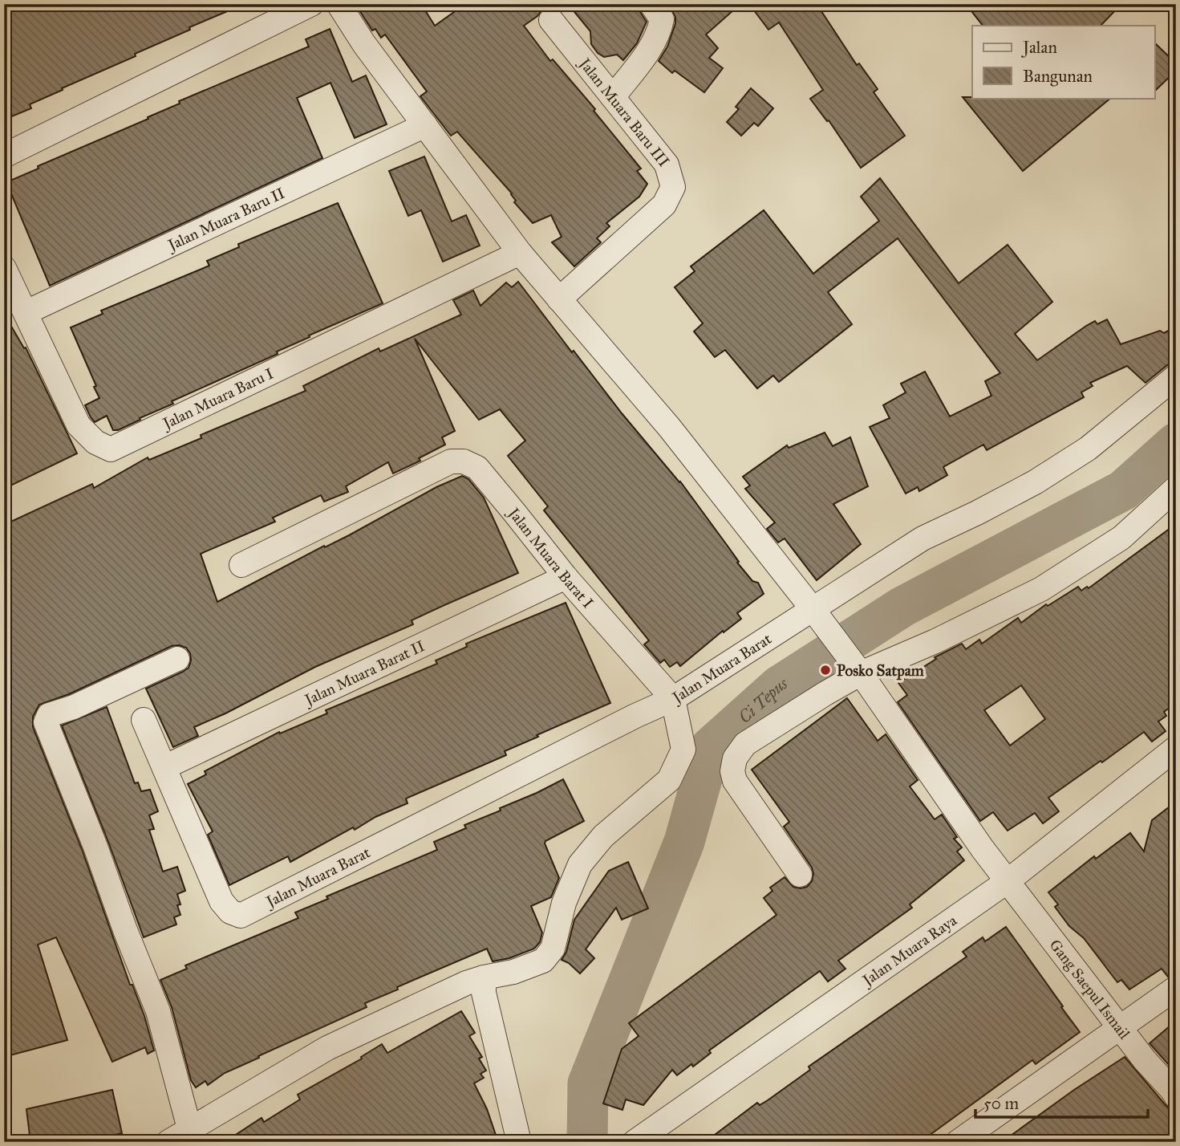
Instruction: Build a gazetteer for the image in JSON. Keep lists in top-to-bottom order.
{
  "streets": {
    "street": [
      "Jalan Muara Baru III",
      "Jalan Muara Baru II",
      "Jalan Muara Baru I",
      "Jalan Muara Barat I",
      "Jalan Muara Barat",
      "Jalan Muara Barat II",
      "Jalan Muara Raya",
      "Gang Saepul Ismail"
    ]
  },
  "crossings": [
    ["Jalan Muara Baru III", "Gang Saepul Ismail"],
    ["Jalan Muara Baru II", "Jalan Muara Baru I"],
    ["Jalan Muara Baru II", "Gang Saepul Ismail"],
    ["Jalan Muara Baru I", "Gang Saepul Ismail"],
    ["Jalan Muara Barat I", "Jalan Muara Barat"],
    ["Jalan Muara Barat I", "Jalan Muara Barat II"],
    ["Jalan Muara Barat", "Jalan Muara Barat II"],
    ["Jalan Muara Barat", "Gang Saepul Ismail"],
    ["Jalan Muara Raya", "Gang Saepul Ismail"]
  ],
  "water": ["Ci Tepus"],
  "places": ["Posko Satpam"],
  "legend": ["Jalan", "Bangunan"],
  "scale_bar": "50 m"
}
